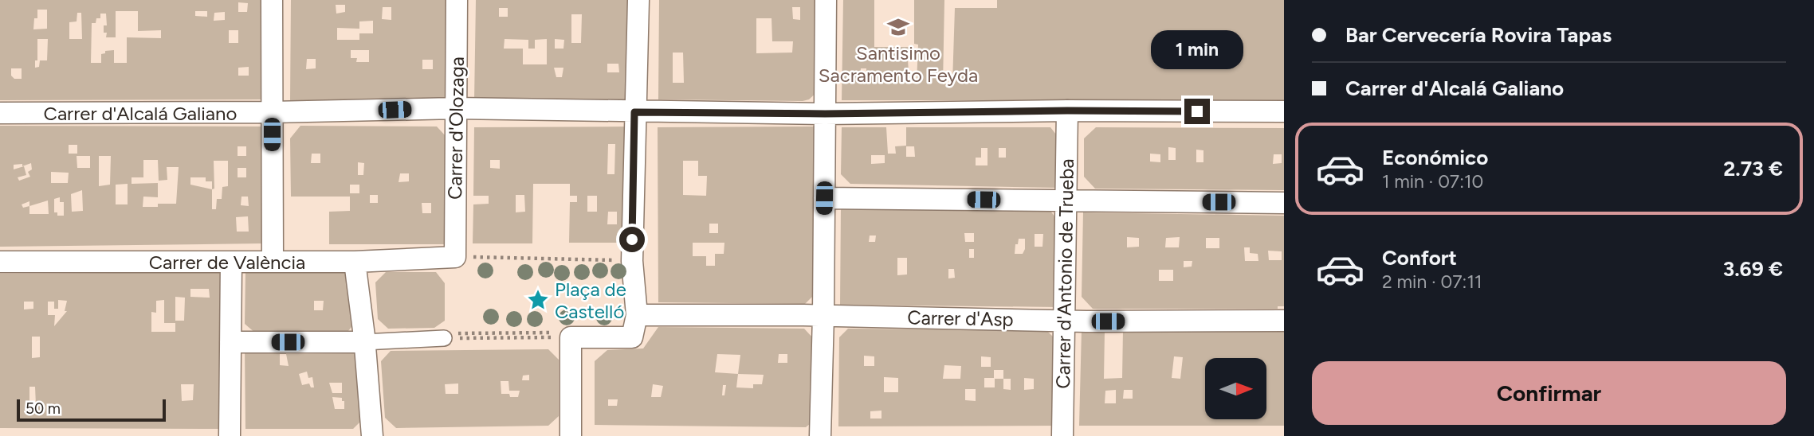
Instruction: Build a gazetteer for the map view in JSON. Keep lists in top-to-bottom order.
{
  "streets": {
    "street": [
      "Carrer d'Alcalá Galiano",
      "Carrer d'Olozaga",
      "Carrer de València",
      "Carrer d'Antonio de Trueba",
      "Carrer d'Asp"
    ]
  },
  "crossings": [
    ["Carrer d'Alcalá Galiano", "Carrer d'Olozaga"],
    ["Carrer d'Alcalá Galiano", "Carrer d'Antonio de Trueba"],
    ["Carrer d'Olozaga", "Carrer de València"],
    ["Carrer d'Antonio de Trueba", "Carrer d'Asp"]
  ],
  "places": {
    "school or university": ["Santisimo Sacramento Feyda"],
    "place": ["Plaça de Castelló"]
  },
  "scale_bar": "50 m",
  "north": "right",
  "page": {
    "banner": ["Bar Cervecería Rovira Tapas", "Carrer d'Alcalá Galiano"],
    "bubble": "1 min",
    "list": [
      {
        "name": "Económico",
        "note": "1 min · 07:10",
        "value": "2.73 €"
      },
      {
        "name": "Confort",
        "note": "2 min · 07:11",
        "value": "3.69 €"
      }
    ],
    "buttons": "Confirmar",
    "scale": "50 m"
  }
}
